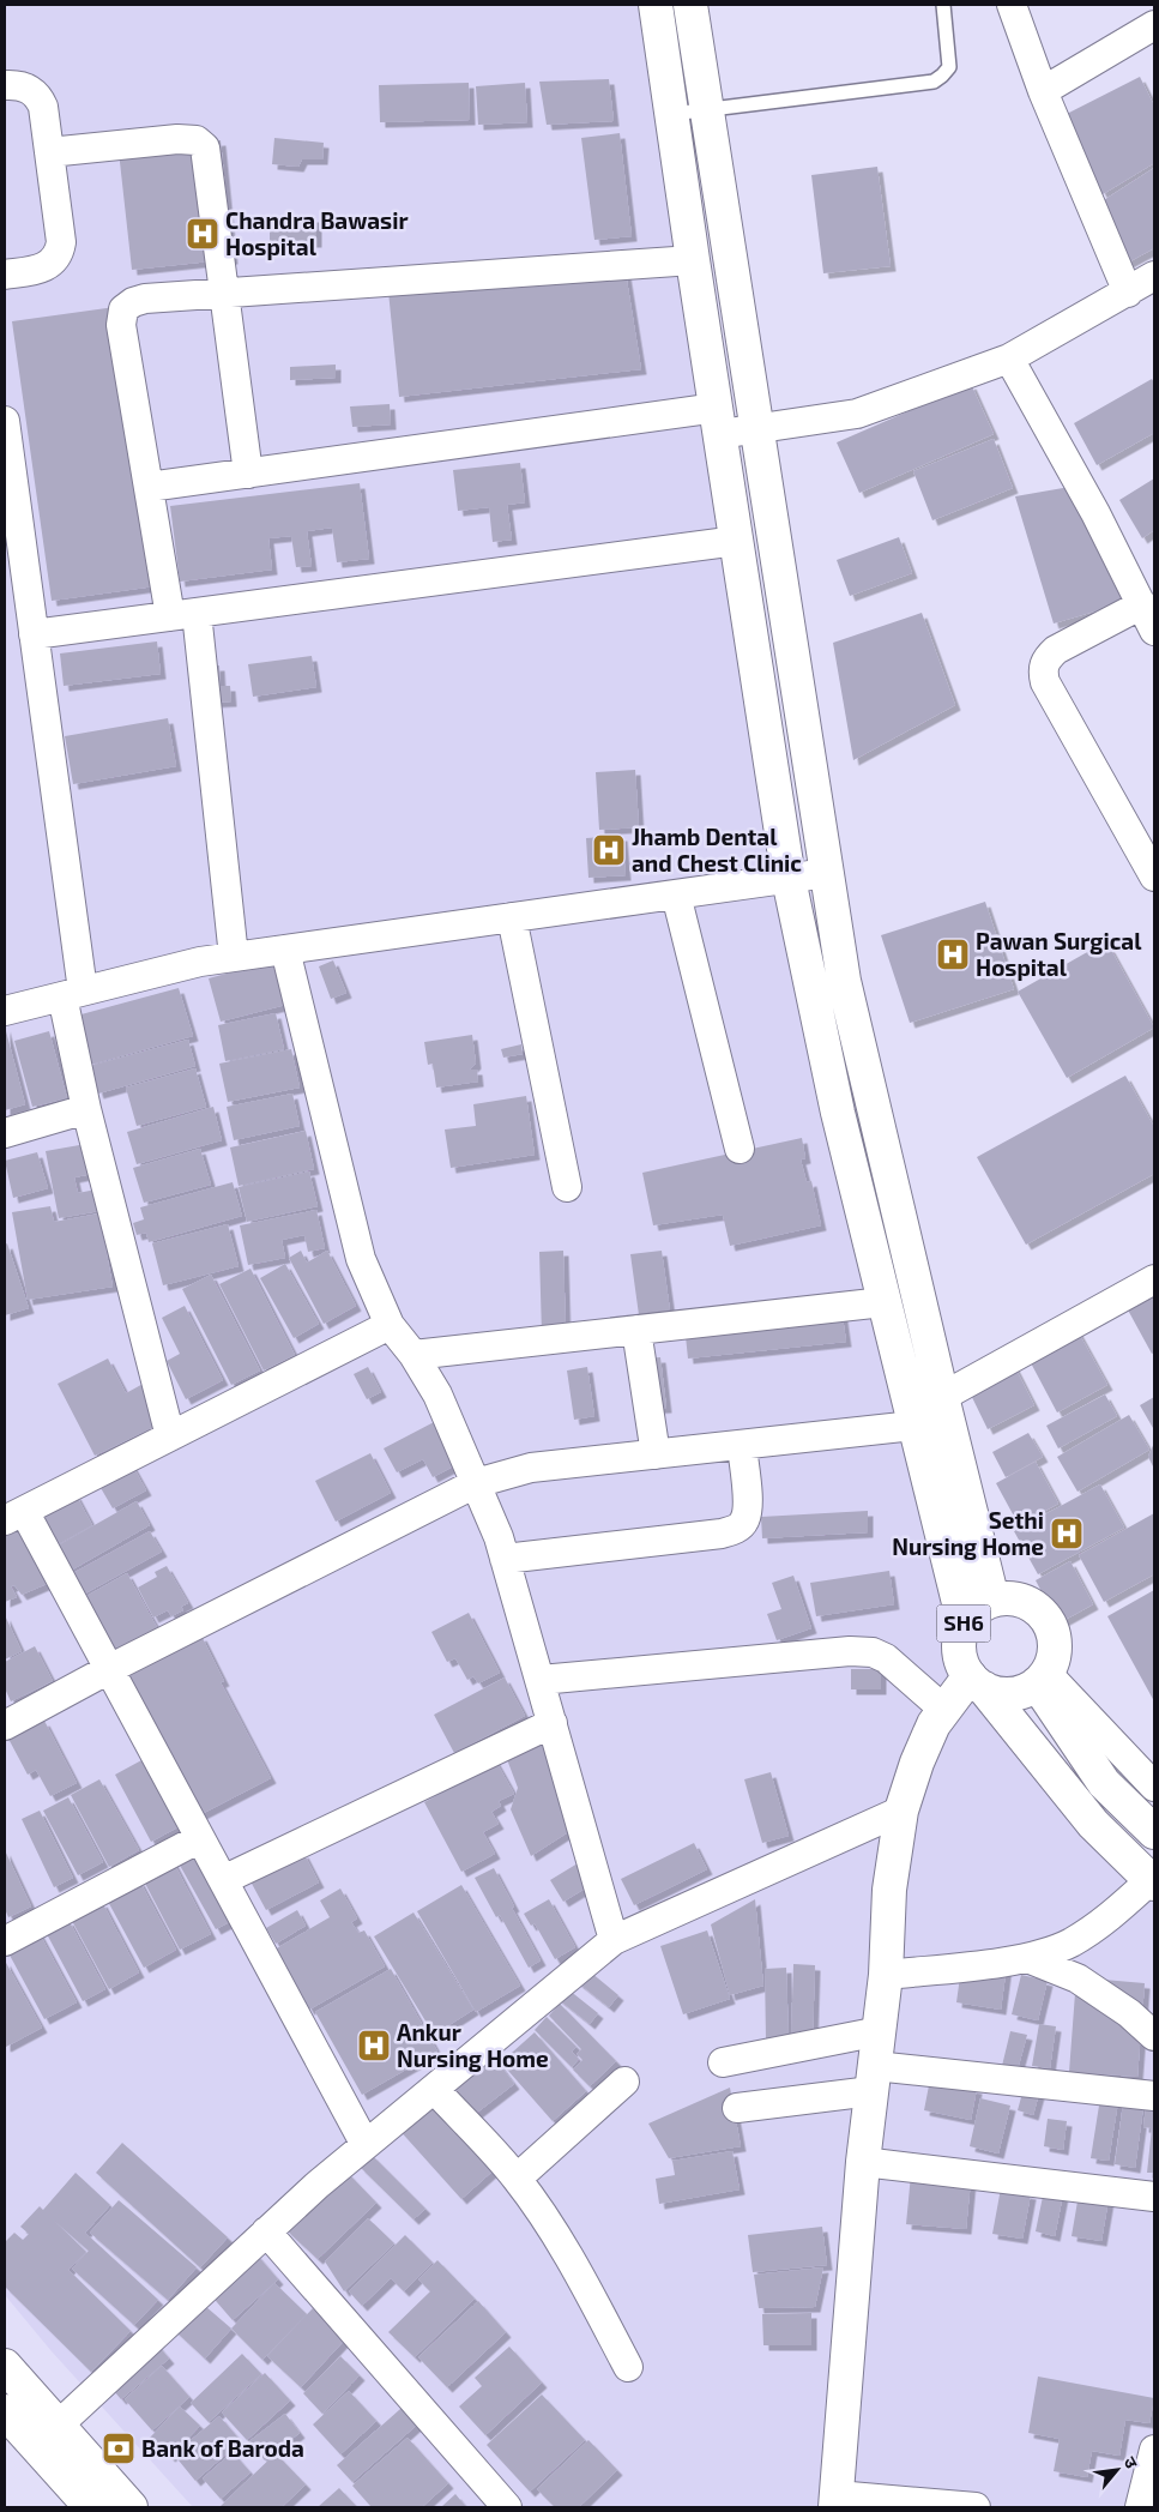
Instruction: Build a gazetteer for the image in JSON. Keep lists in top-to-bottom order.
{
  "streets": {
    "main road": ["SH6"]
  },
  "places": {
    "hospital": [
      "Chandra Bawasir Hospital",
      "Jhamb Dental and Chest Clinic",
      "Pawan Surgical Hospital",
      "Sethi Nursing Home",
      "Ankur Nursing Home"
    ],
    "bank": ["Bank of Baroda"]
  },
  "north": "top right"
}
